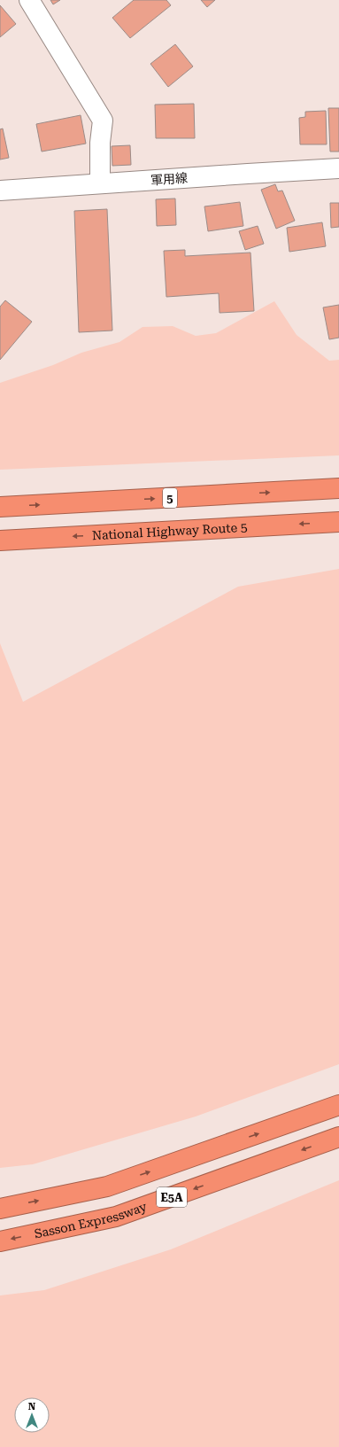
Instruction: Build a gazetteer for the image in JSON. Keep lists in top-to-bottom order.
{
  "streets": {
    "highway": [
      "5",
      "National Highway Route 5",
      "E5A",
      "Sasson Expressway"
    ],
    "street": ["軍用線"]
  },
  "north": "top"
}
